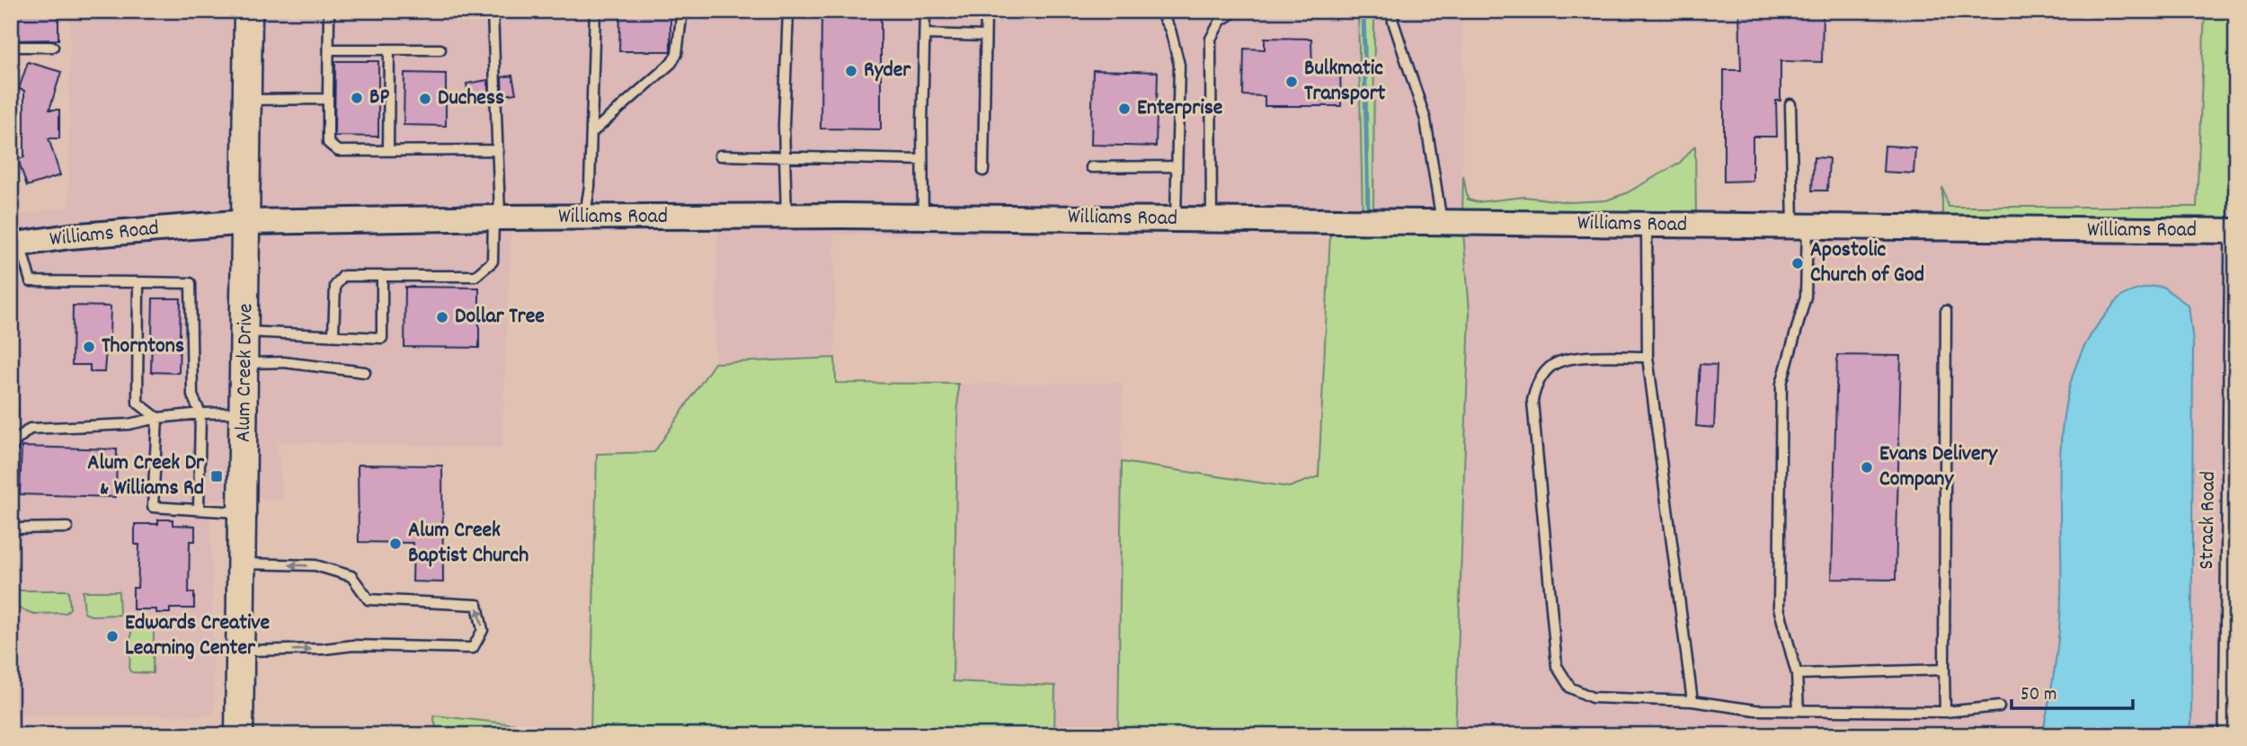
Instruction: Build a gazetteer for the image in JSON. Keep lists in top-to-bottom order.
{
  "streets": {
    "main road": ["Williams Road", "Alum Creek Drive"],
    "street": ["Strack Road"]
  },
  "crossings": [
    ["Williams Road", "Alum Creek Drive"],
    ["Williams Road", "Strack Road"]
  ],
  "places": {
    "other": [
      "Ryder",
      "Bulkmatic Transport",
      "BP",
      "Duchess",
      "Enterprise",
      "Apostolic Church of God",
      "Dollar Tree",
      "Thorntons",
      "Evans Delivery Company",
      "Alum Creek Baptist Church",
      "Edwards Creative Learning Center"
    ],
    "transit": ["Alum Creek Dr & Williams Rd"]
  },
  "scale_bar": "50 m"
}
